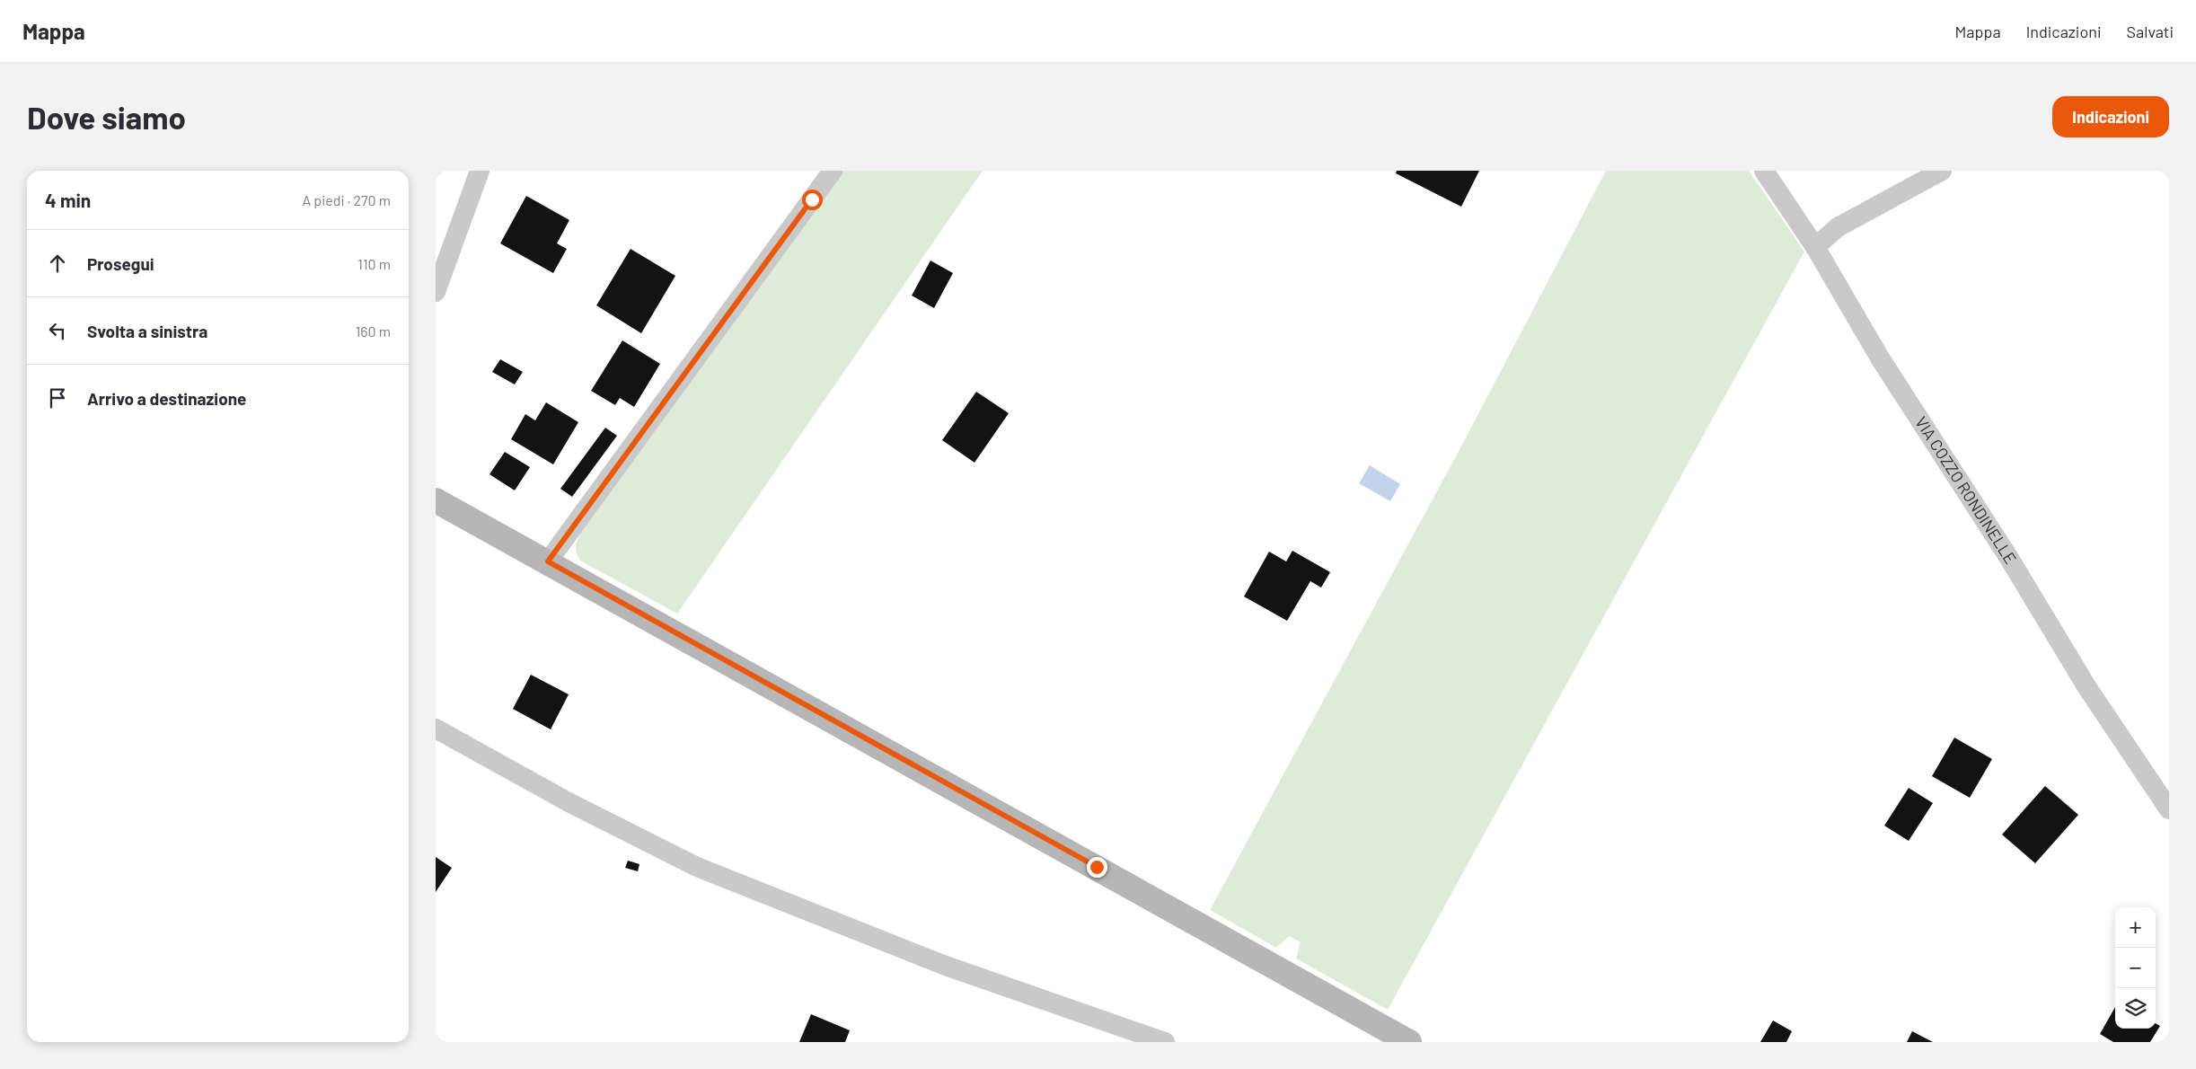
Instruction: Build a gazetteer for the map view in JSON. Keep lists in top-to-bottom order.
{
  "streets": {
    "street": ["VIA COZZO RONDINELLE"]
  },
  "page": {
    "header": "Mappa",
    "nav": ["Mappa", "Indicazioni", "Salvati"],
    "buttons": "Indicazioni",
    "title": "Dove siamo",
    "heading": ["4 min", "A piedi · 270 m"],
    "list": [
      ["Prosegui", "110 m"],
      ["Svolta a sinistra", "160 m"],
      "Arrivo a destinazione"
    ],
    "map_buttons": ["+", "−"]
  }
}
